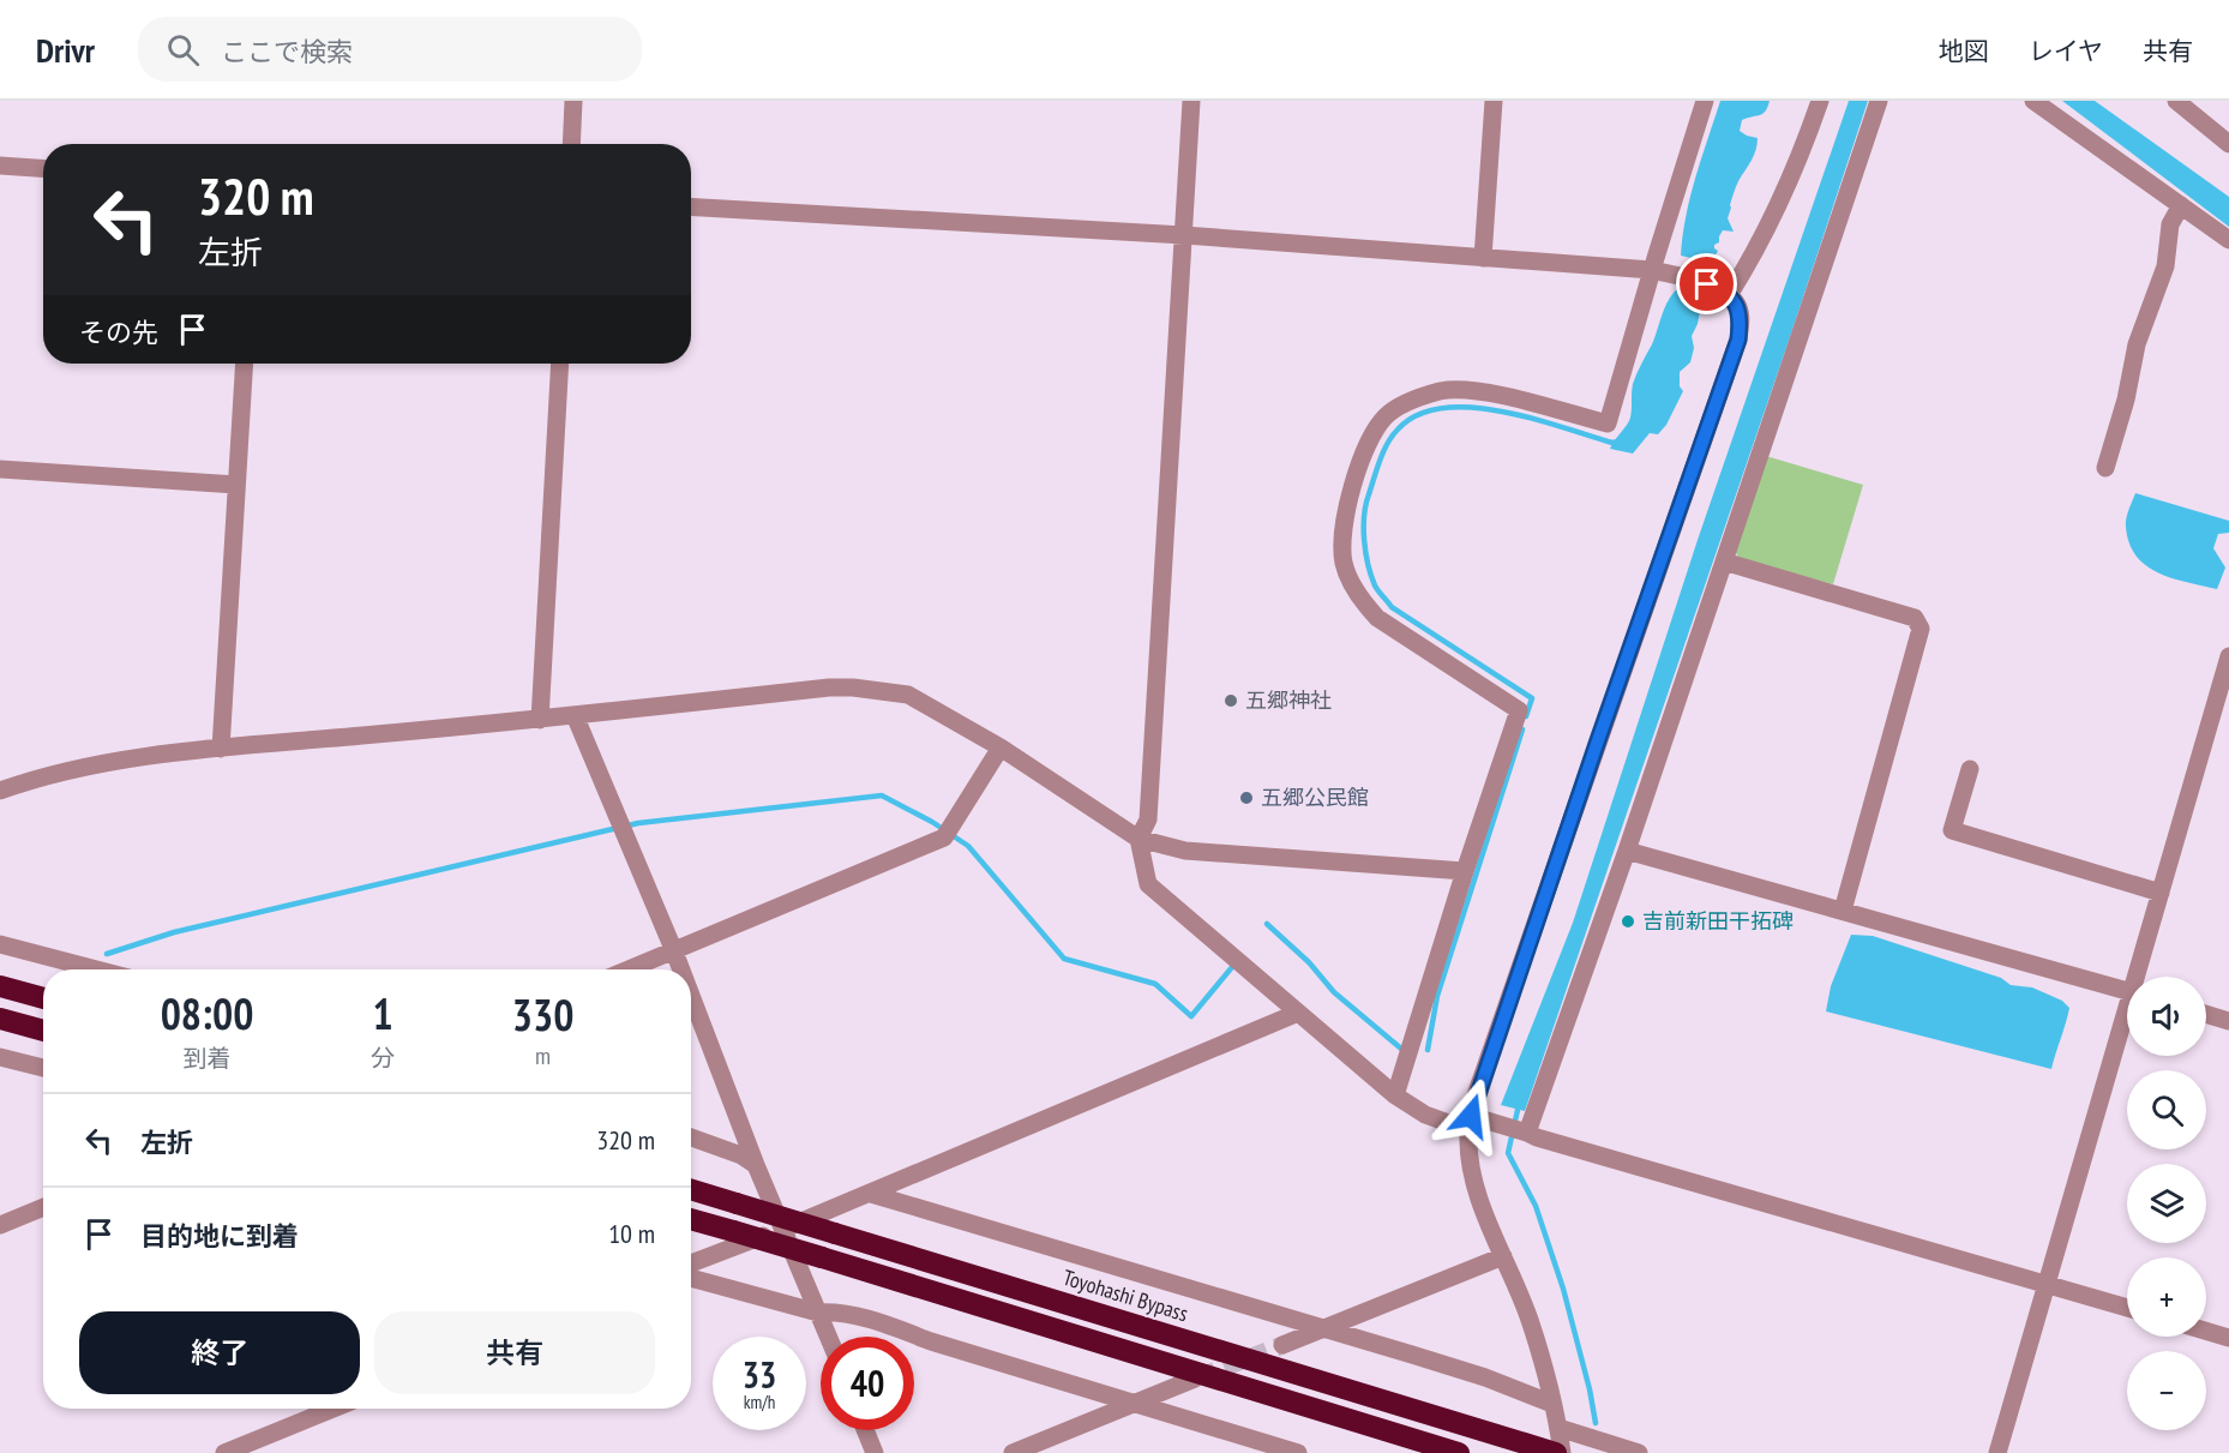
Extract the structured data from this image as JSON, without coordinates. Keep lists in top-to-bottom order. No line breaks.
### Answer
{"streets":{"highway":["Toyohashi Bypass"]},"places":["五郷神社","五郷公民館","吉前新田干拓碑"],"page":{"header":"Drivr","search":"ここで検索","nav":["地図","レイヤ","共有"],"turn":["320 m","左折"],"then":"その先","eta":["08:00","到着","1","分","330","m"],"map_buttons":["+","−"],"list":[{"name":"左折","value":"320 m"},{"name":"目的地に到着","value":"10 m"}],"buttons":["終了","共有"],"speed":"33 km/h","limit":"40"}}
